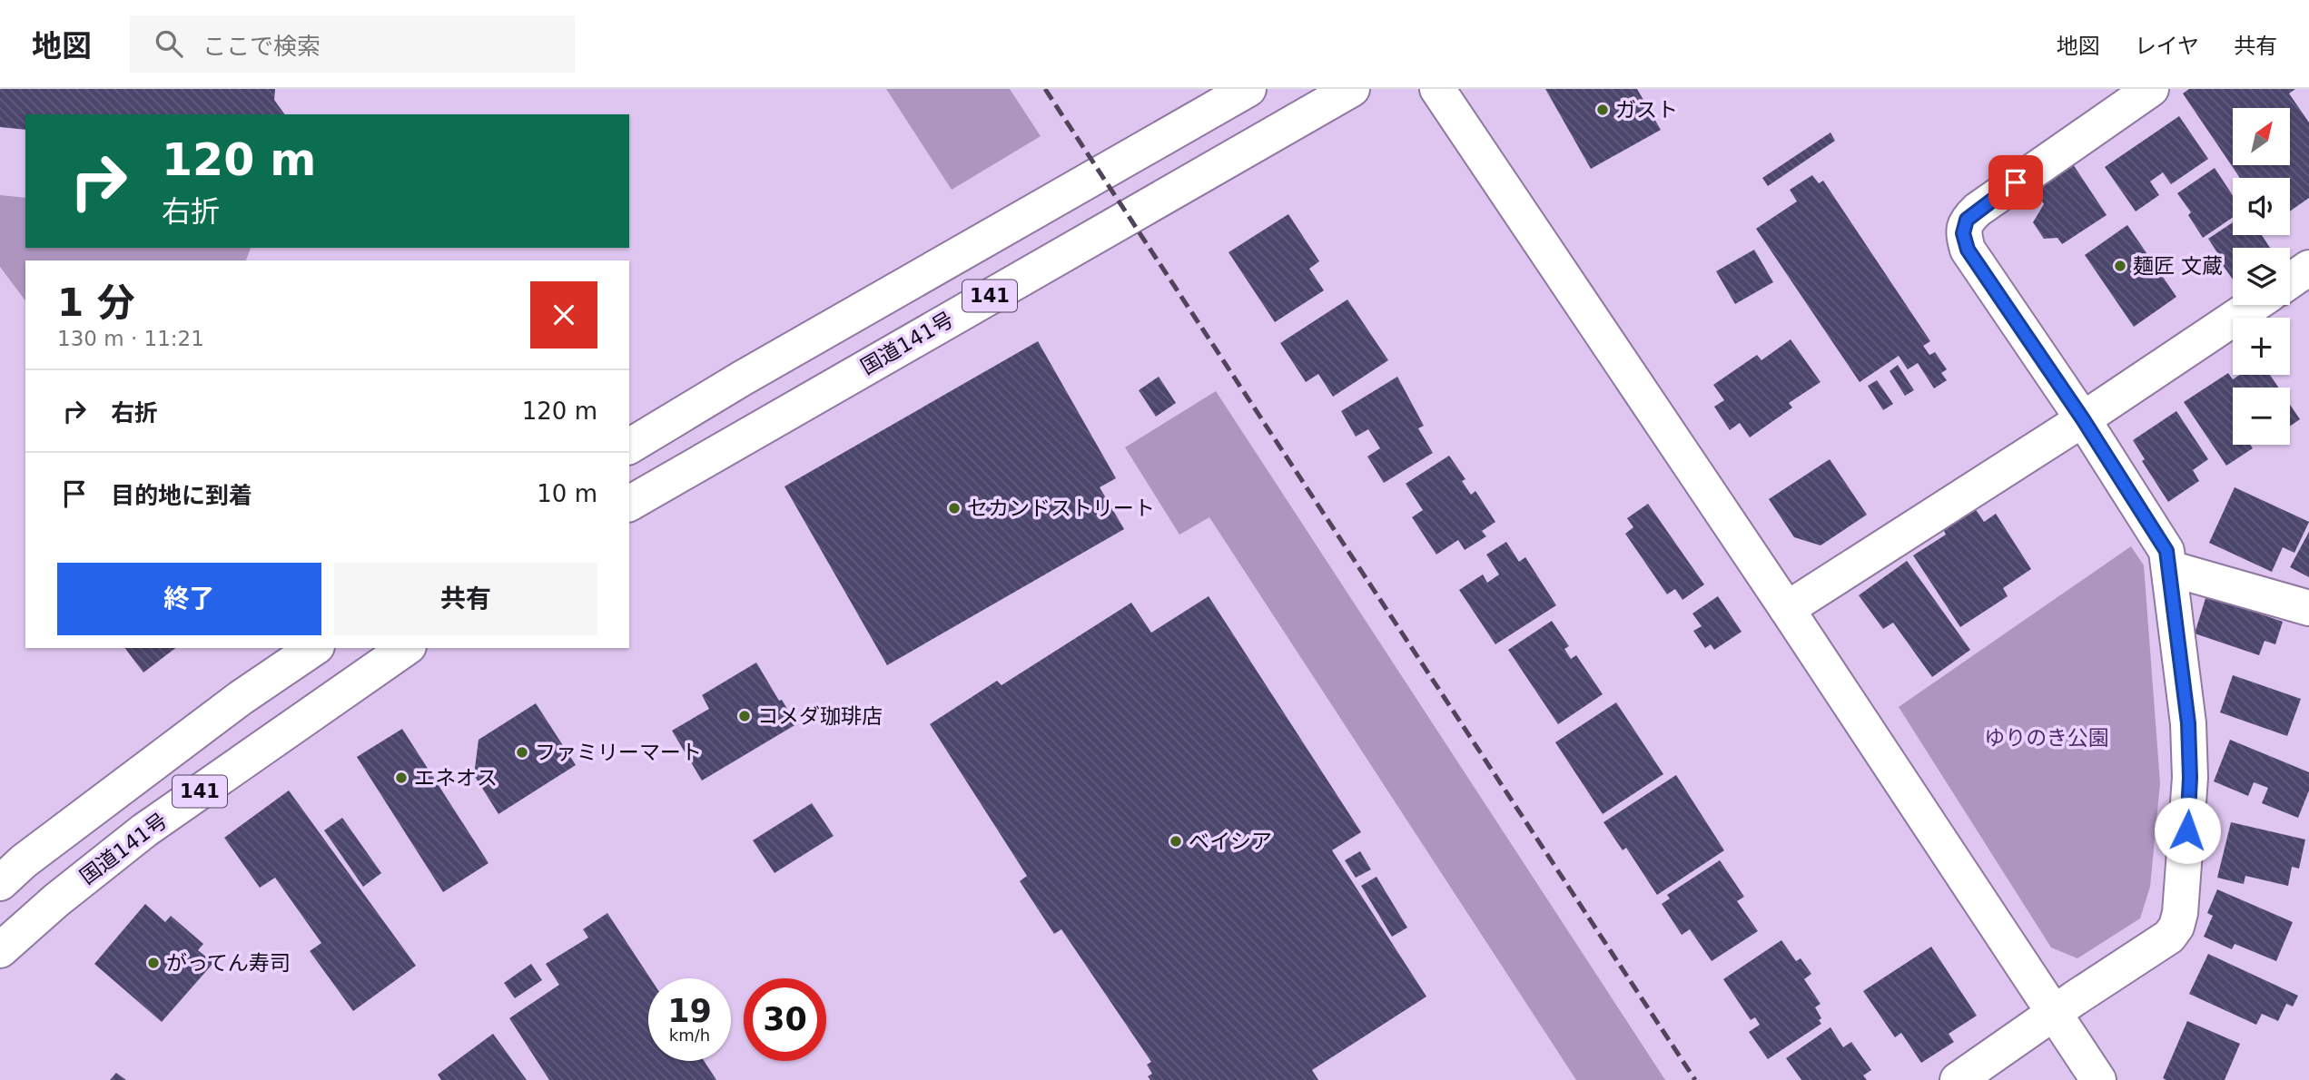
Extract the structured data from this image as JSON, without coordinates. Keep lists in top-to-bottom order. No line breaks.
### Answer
{"streets":{"main road":["141","国道141号"]},"parks":["ゆりのき公園"],"places":["ガスト","麺匠 文蔵","セカンドストリート","コメダ珈琲店","ファミリーマート","エネオス","ベイシア","がってん寿司"],"north":"top right","page":{"header":"地図","search":"ここで検索","nav":["地図","レイヤ","共有"],"map_buttons":["+","−"],"turn":["120 m","右折"],"heading":["1 分","130 m · 11:21"],"list":[{"name":"右折","value":"120 m"},{"name":"目的地に到着","value":"10 m"}],"buttons":["終了","共有"],"speed":"19 km/h","limit":"30"}}
